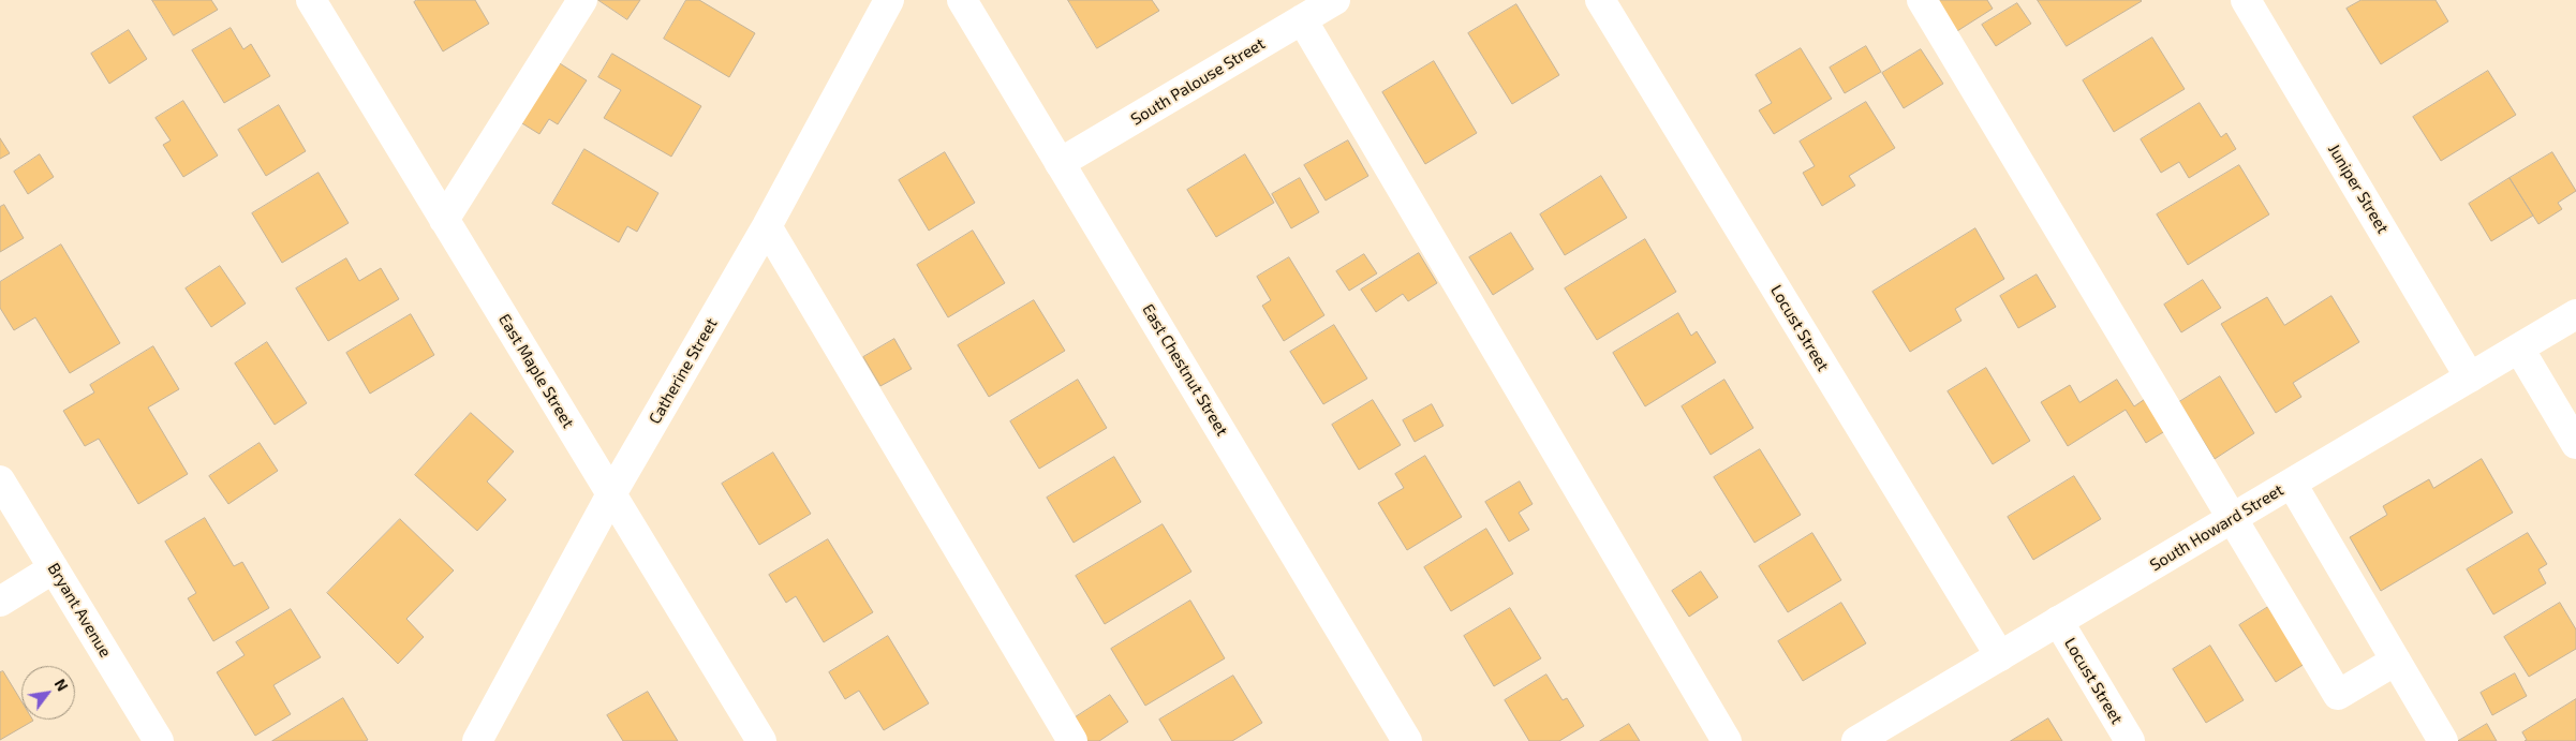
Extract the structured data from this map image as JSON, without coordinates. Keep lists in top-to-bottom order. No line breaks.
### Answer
{"streets":{"street":["South Palouse Street","Juniper Street","Locust Street","East Chestnut Street","East Maple Street","Catherine Street","South Howard Street","Bryant Avenue"]},"crossings":[["South Palouse Street","East Chestnut Street"],["Juniper Street","South Howard Street"],["Locust Street","South Howard Street"],["East Maple Street","Catherine Street"]],"north":"top right"}
